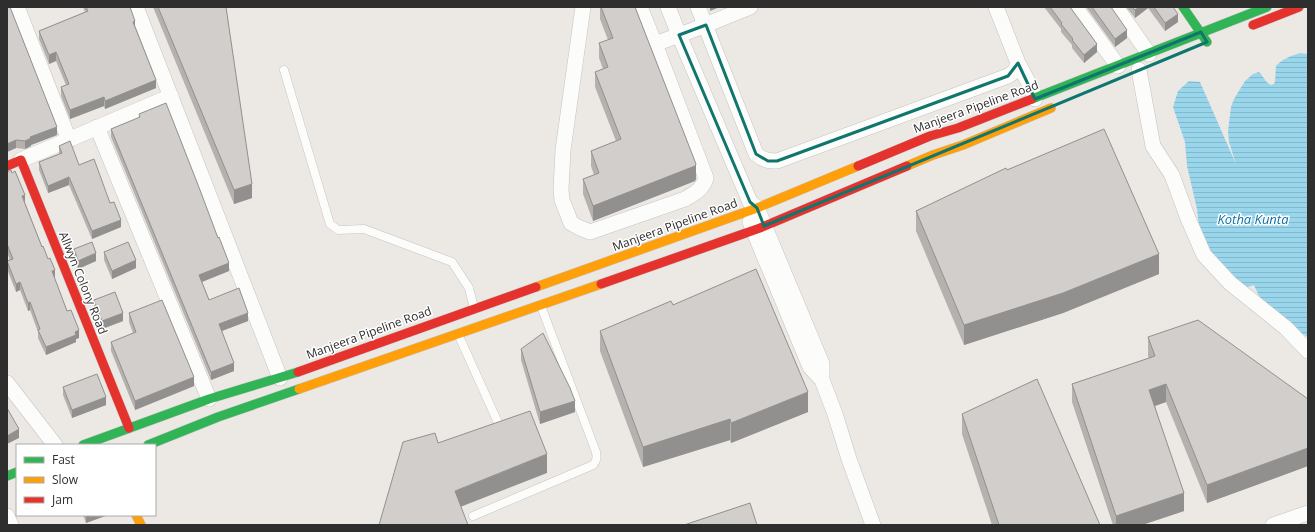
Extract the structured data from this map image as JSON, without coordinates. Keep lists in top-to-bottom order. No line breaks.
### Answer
{"streets":{"main road":["Manjeera Pipeline Road","Allwyn Colony Road"]},"crossings":[["Manjeera Pipeline Road","Allwyn Colony Road"]],"water":["Kotha Kunta"],"legend":["Fast","Slow","Jam"]}
